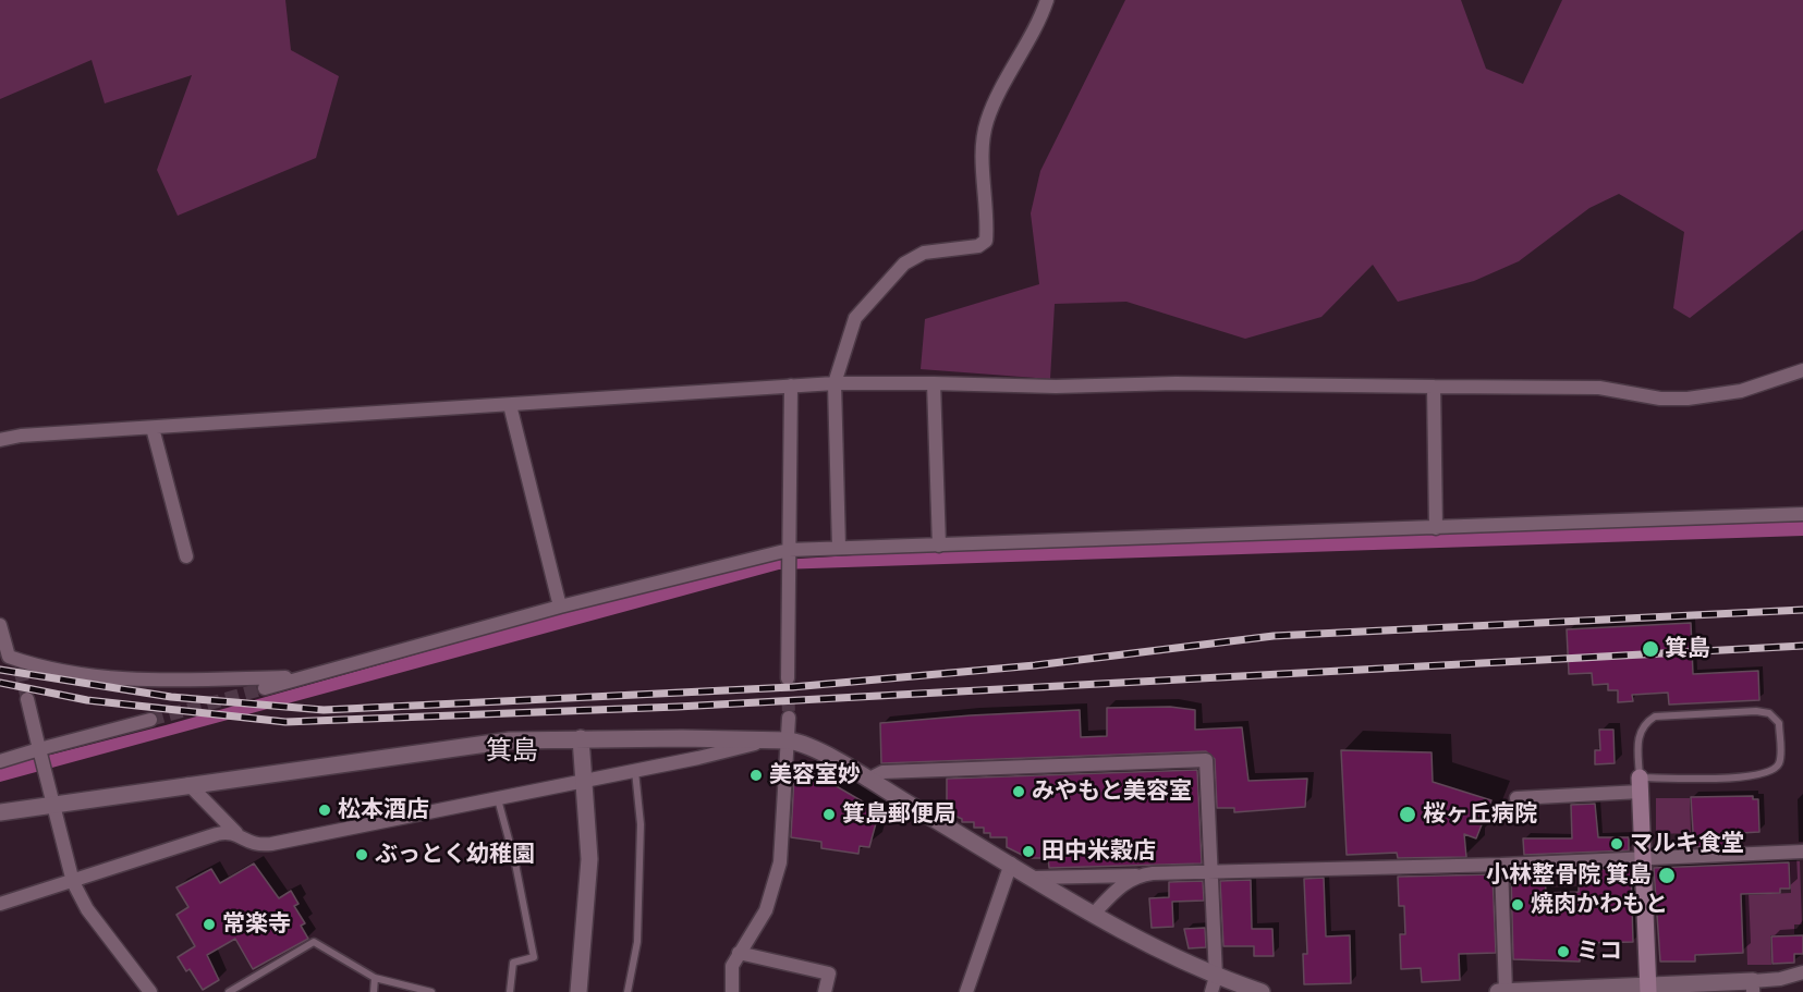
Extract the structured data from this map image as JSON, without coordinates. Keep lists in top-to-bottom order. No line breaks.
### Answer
{"districts":["箕島"],"places":["箕島","美容室妙","みやもと美容室","松本酒店","箕島郵便局","桜ヶ丘病院","マルキ食堂","田中米穀店","ぶっとく幼稚園","小林整骨院 箕島","焼肉かわもと","常楽寺","ミコ"]}
